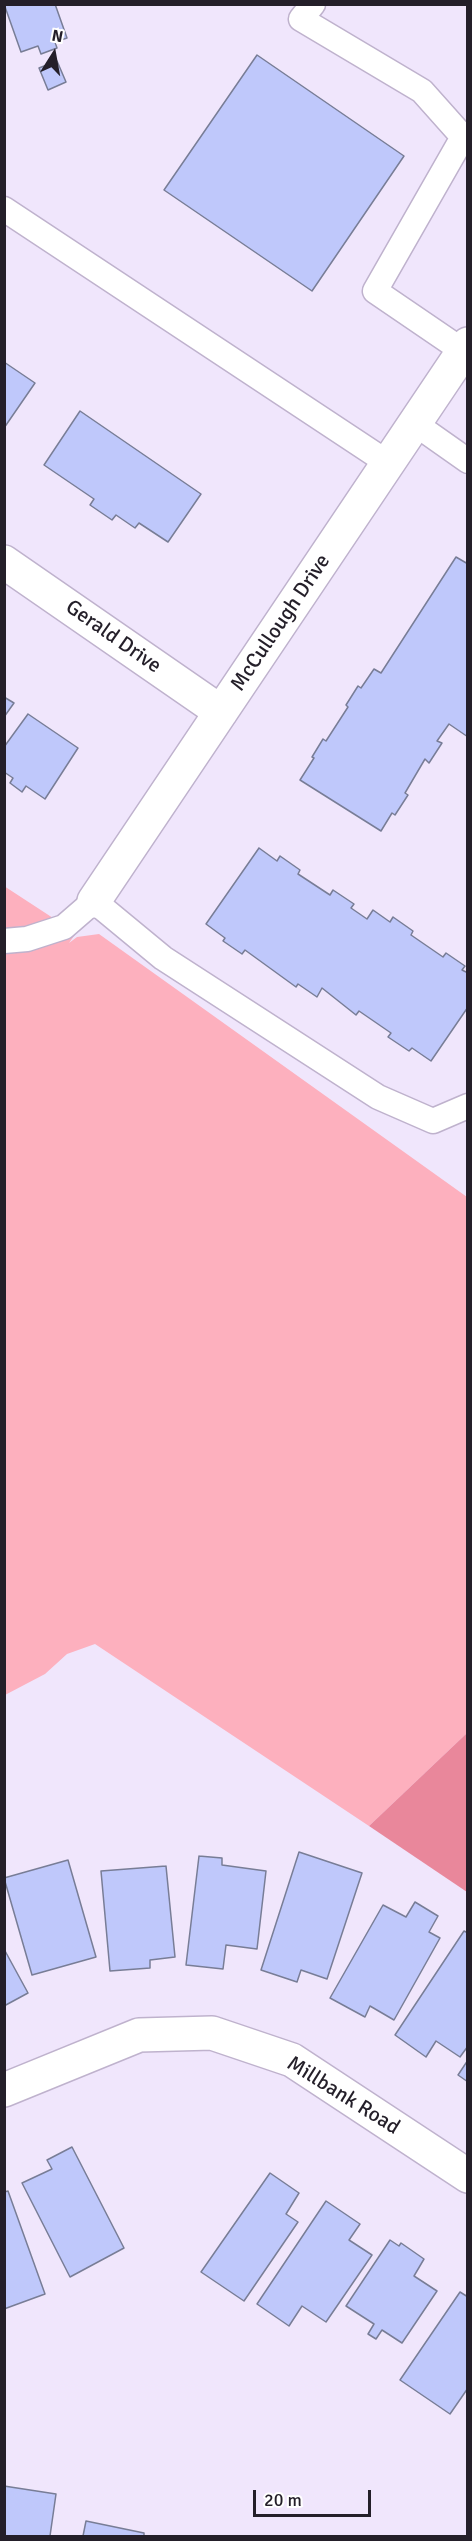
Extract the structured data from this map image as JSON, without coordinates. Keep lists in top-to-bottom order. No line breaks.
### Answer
{"streets":{"street":["McCullough Drive","Gerald Drive","Millbank Road"]},"crossings":[["McCullough Drive","Gerald Drive"]],"scale_bar":"20 m","north":"top"}
